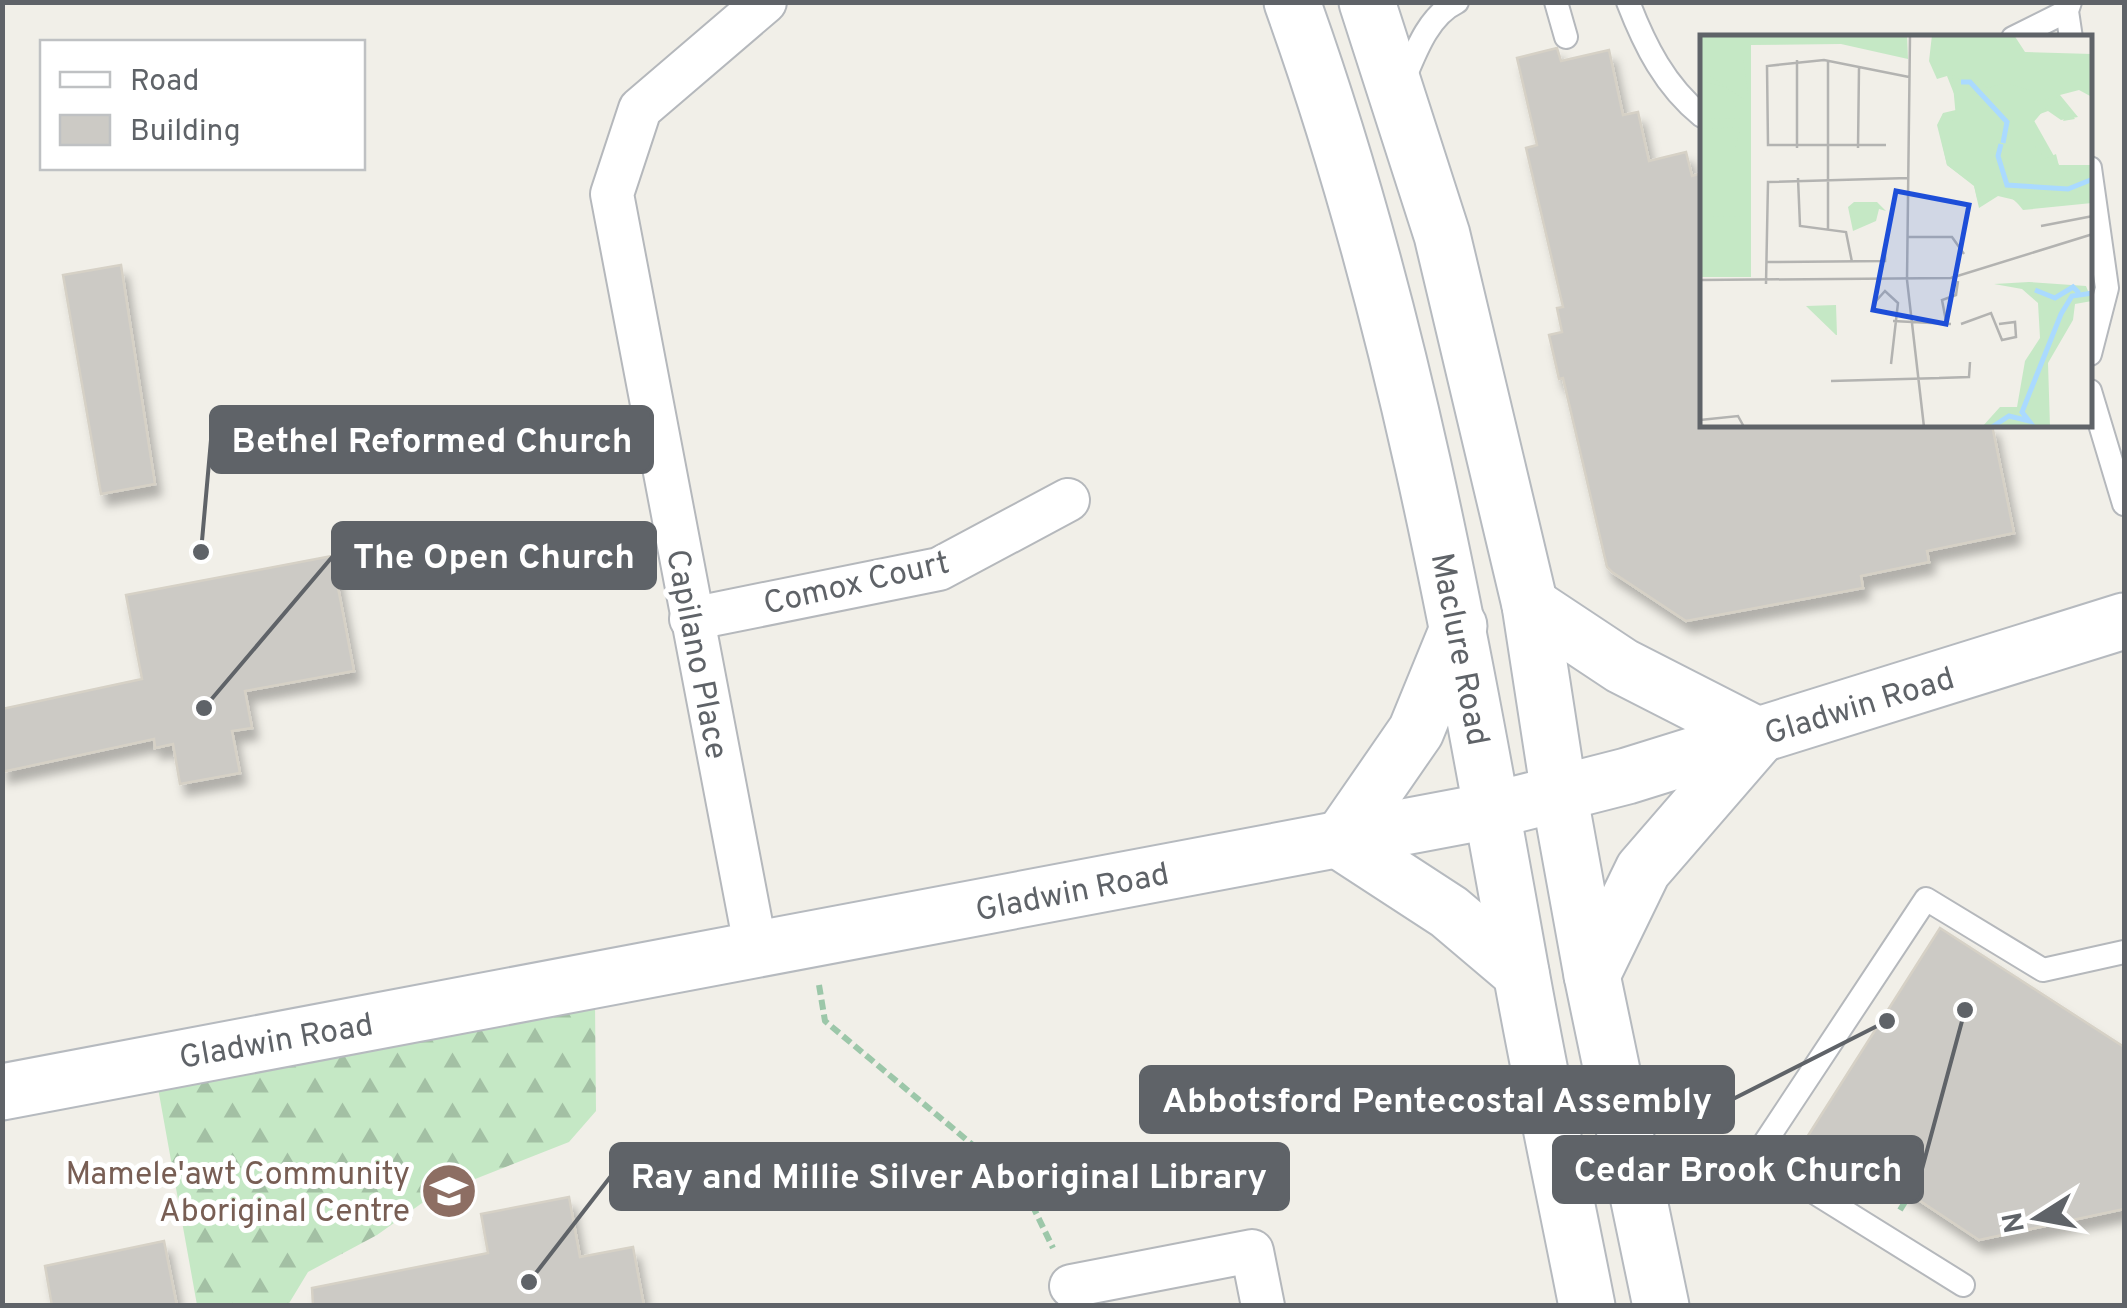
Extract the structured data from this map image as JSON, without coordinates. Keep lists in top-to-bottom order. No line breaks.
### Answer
{"streets":{"main road":["Maclure Road","Gladwin Road"],"street":["Comox Court","Capilano Place"]},"crossings":[["Comox Court","Capilano Place"],["Maclure Road","Gladwin Road"],["Capilano Place","Gladwin Road"]],"places":{"other":["Bethel Reformed Church","The Open Church","Cedar Brook Church","Abbotsford Pentecostal Assembly","Ray and Millie Silver Aboriginal Library"],"school or university":["Mamele'awt Community Aboriginal Centre"]},"legend":["Road","Building"],"north":"left"}
